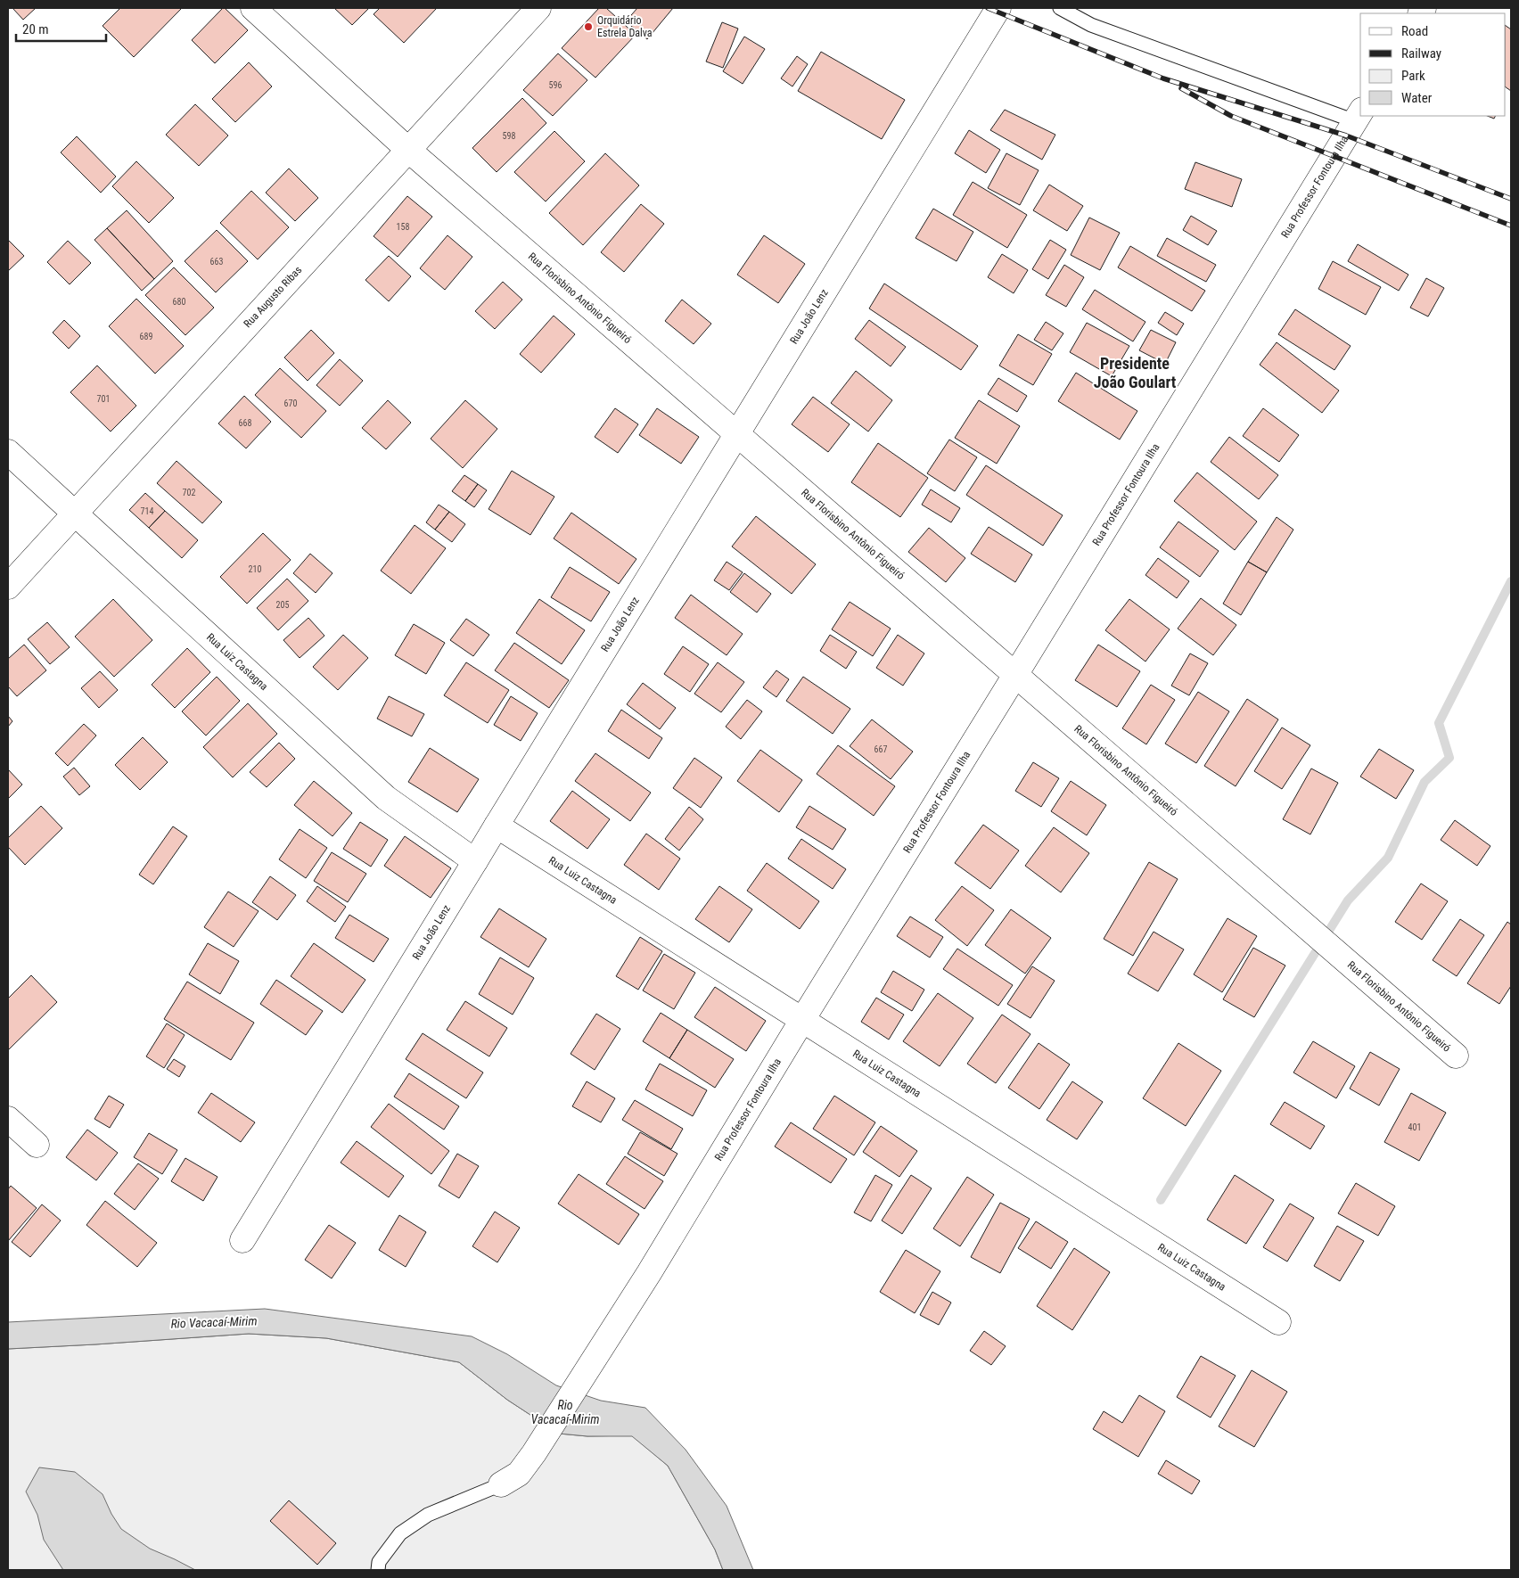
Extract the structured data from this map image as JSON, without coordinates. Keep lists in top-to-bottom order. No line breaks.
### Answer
{"streets":{"street":["Rua Professor Fontoura Ilha","Rua Augusto Ribas","Rua Florisbino Antônio Figueiró","Rua João Lenz","Rua Luiz Castagna"]},"crossings":[["Rua Professor Fontoura Ilha","Rua Florisbino Antônio Figueiró"],["Rua Professor Fontoura Ilha","Rua Luiz Castagna"],["Rua Augusto Ribas","Rua Florisbino Antônio Figueiró"],["Rua Augusto Ribas","Rua Luiz Castagna"],["Rua Florisbino Antônio Figueiró","Rua João Lenz"],["Rua João Lenz","Rua Luiz Castagna"]],"districts":["Presidente João Goulart"],"water":["Rio Vacacaí-Mirim"],"places":["Orquidário Estrela Dalva"],"house_numbers":["596","598","158","663","680","689","701","670","668","702","714","210","205","667","401"],"legend":["Road","Railway","Park","Water"],"scale_bar":"20 m"}
